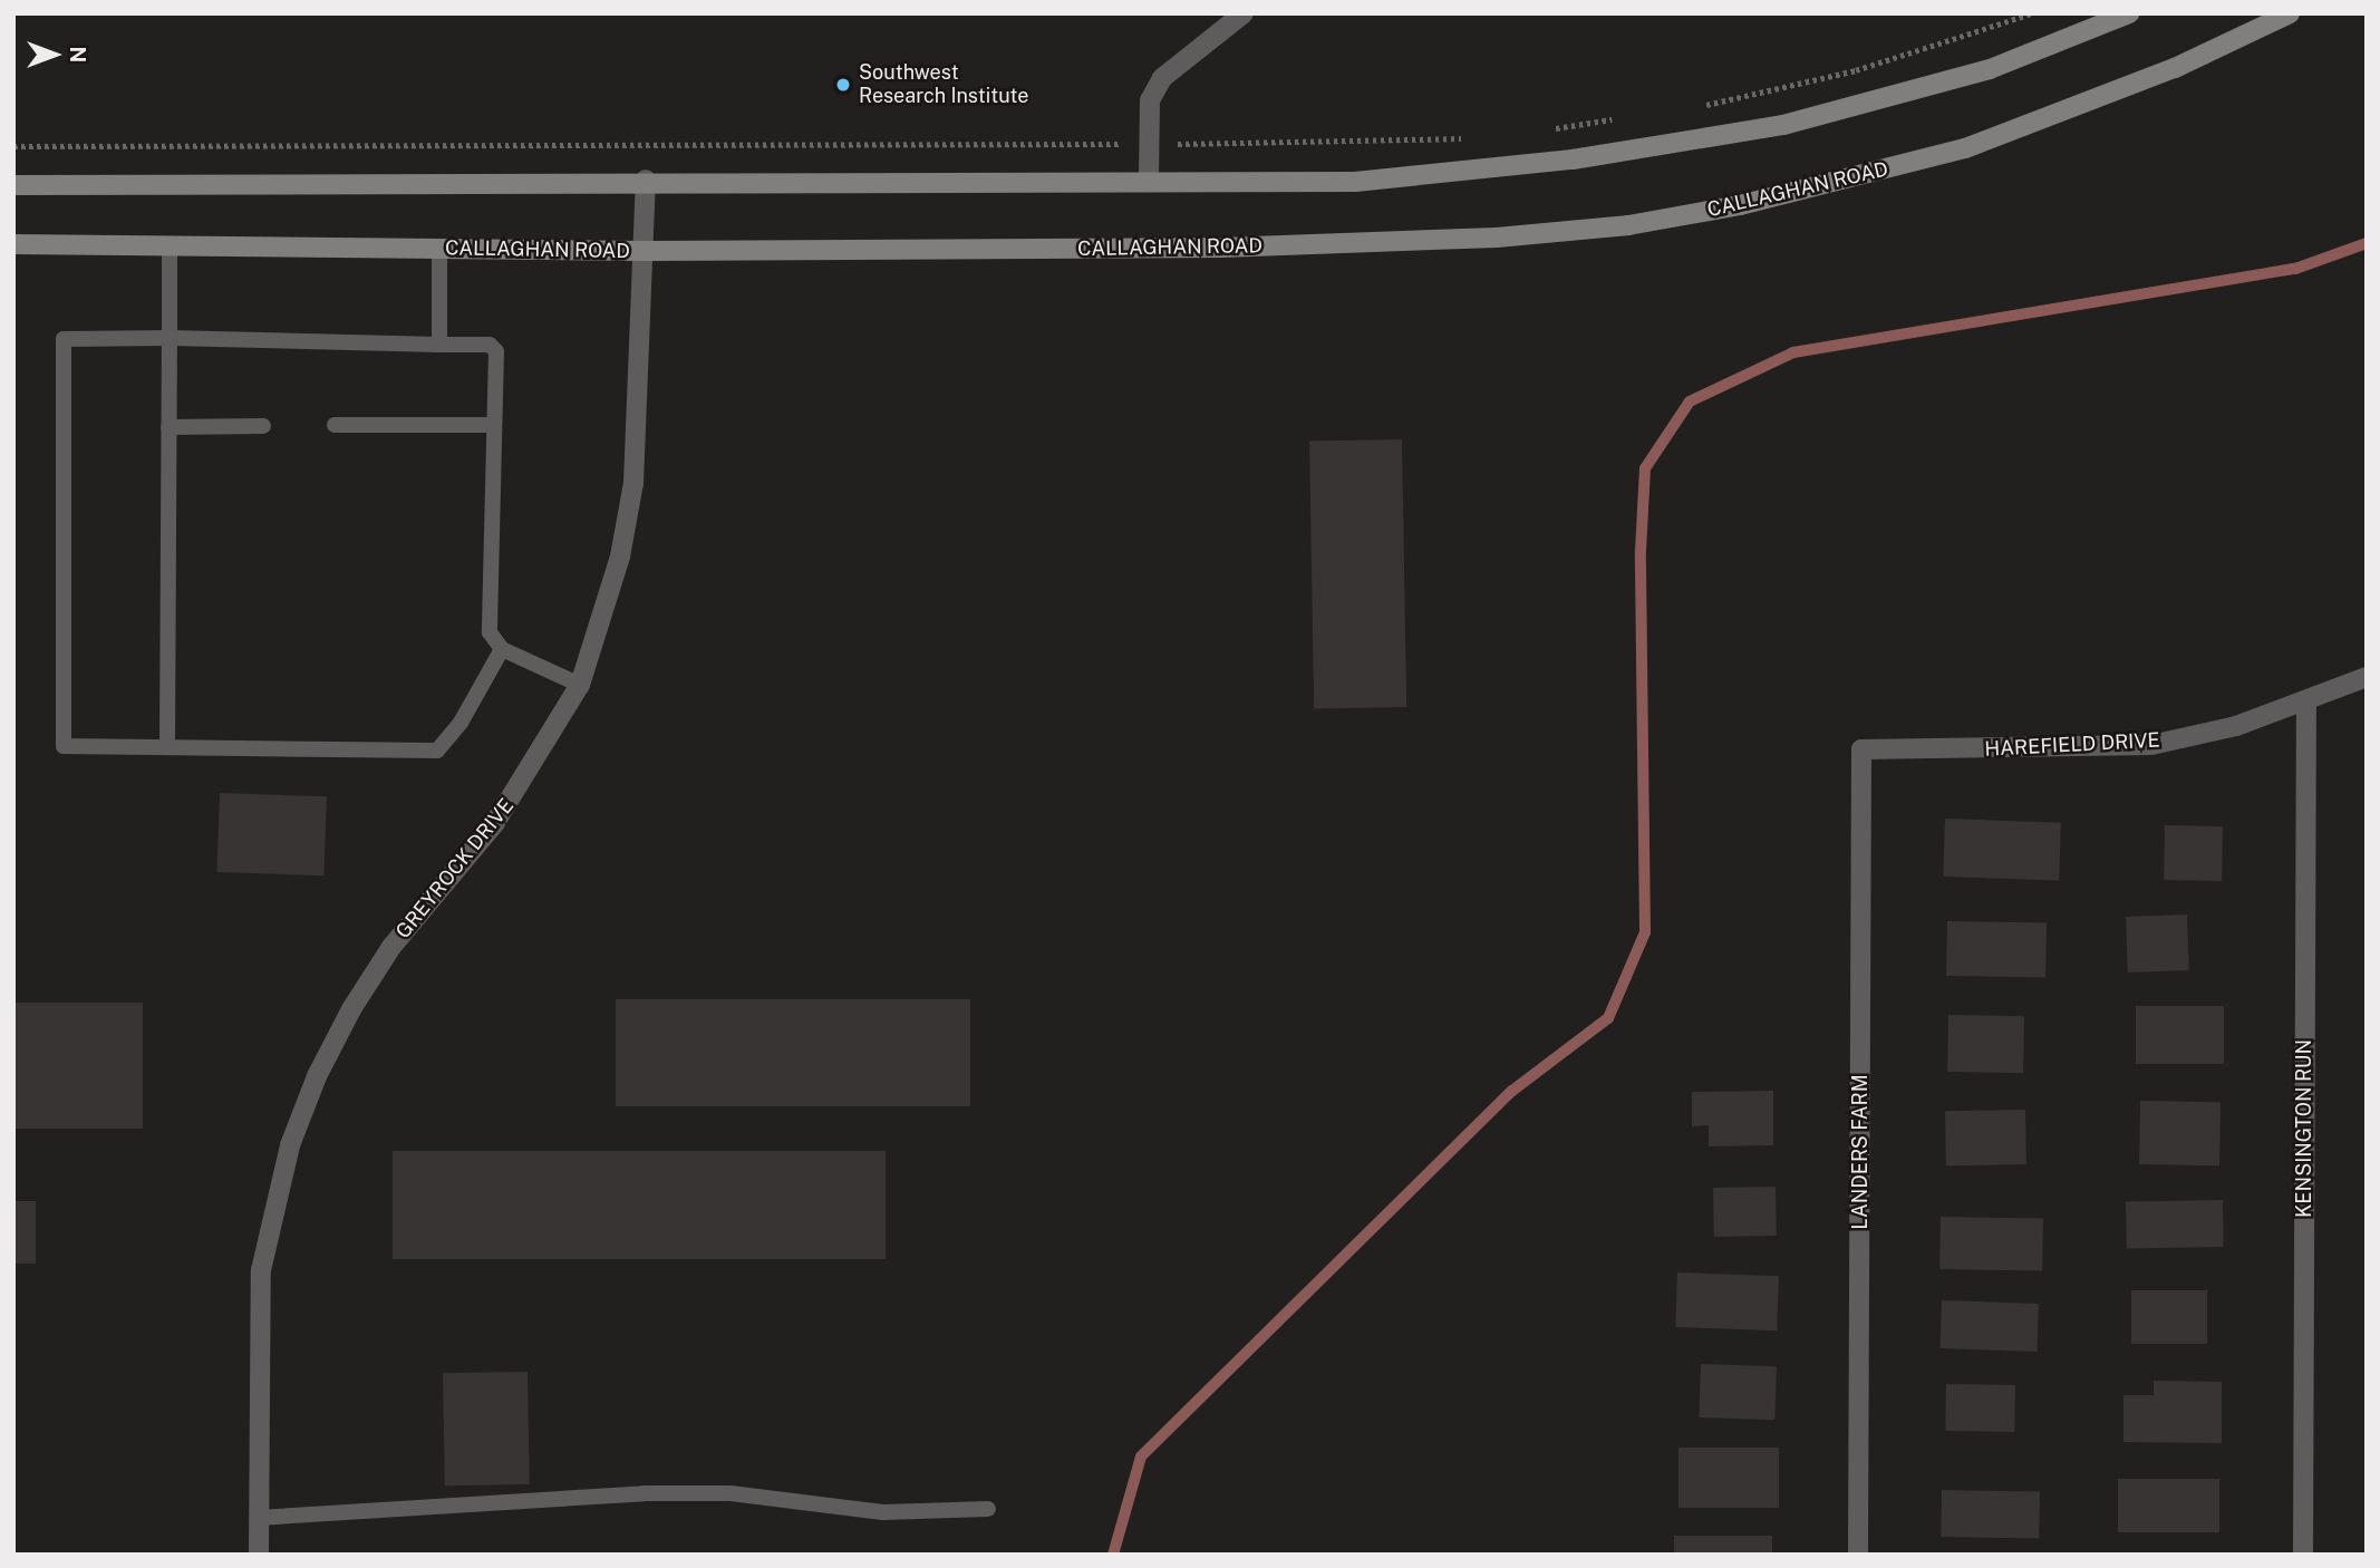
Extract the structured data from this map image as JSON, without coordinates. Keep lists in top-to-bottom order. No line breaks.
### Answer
{"streets":{"main road":["CALLAGHAN ROAD"],"street":["HAREFIELD DRIVE","GREYROCK DRIVE","KENSINGTON RUN","LANDERS FARM"]},"crossings":[["CALLAGHAN ROAD","GREYROCK DRIVE"],["HAREFIELD DRIVE","KENSINGTON RUN"],["HAREFIELD DRIVE","LANDERS FARM"]],"places":["Southwest Research Institute"],"north":"right"}
